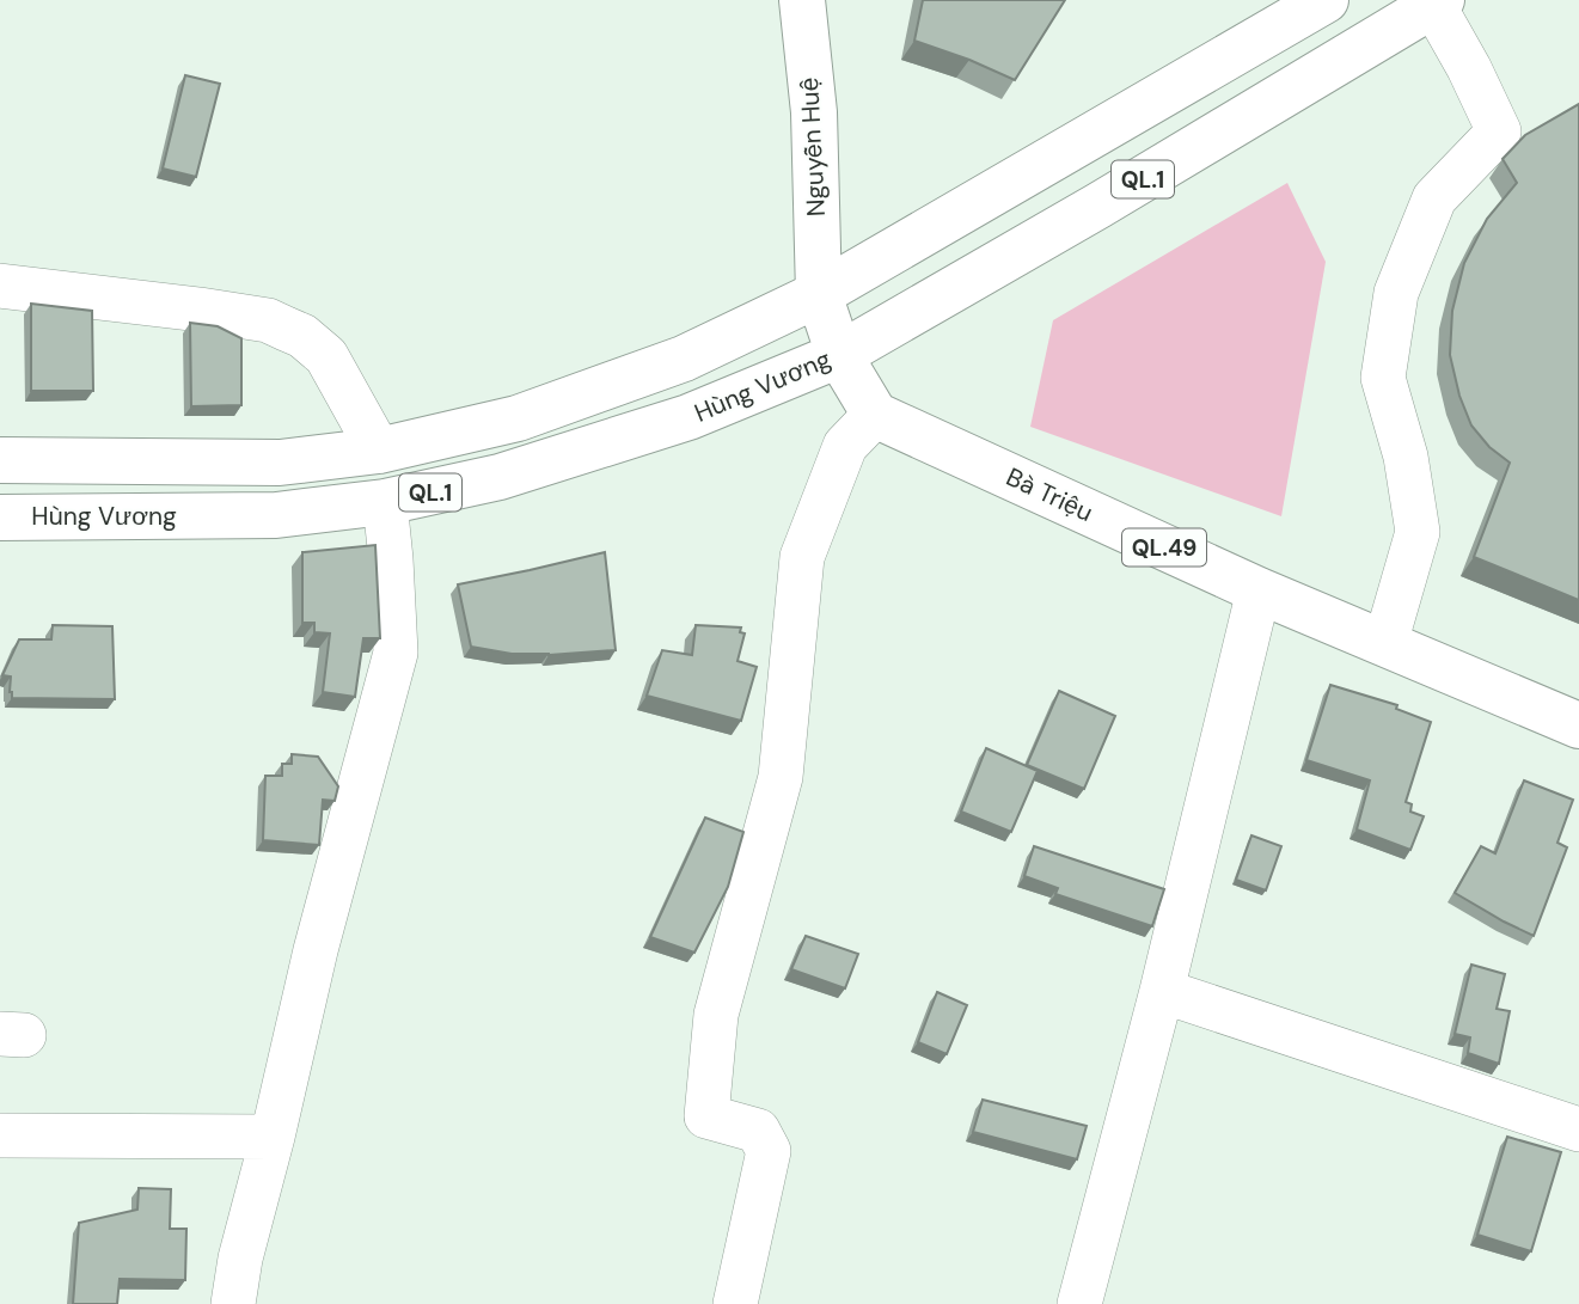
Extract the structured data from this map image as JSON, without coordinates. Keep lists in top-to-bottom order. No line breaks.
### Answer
{"streets":{"main road":["Nguyễn Huệ","QL.1","Hùng Vương","Bà Triệu","QL.49"]},"crossings":[["Nguyễn Huệ","QL.1"]]}
